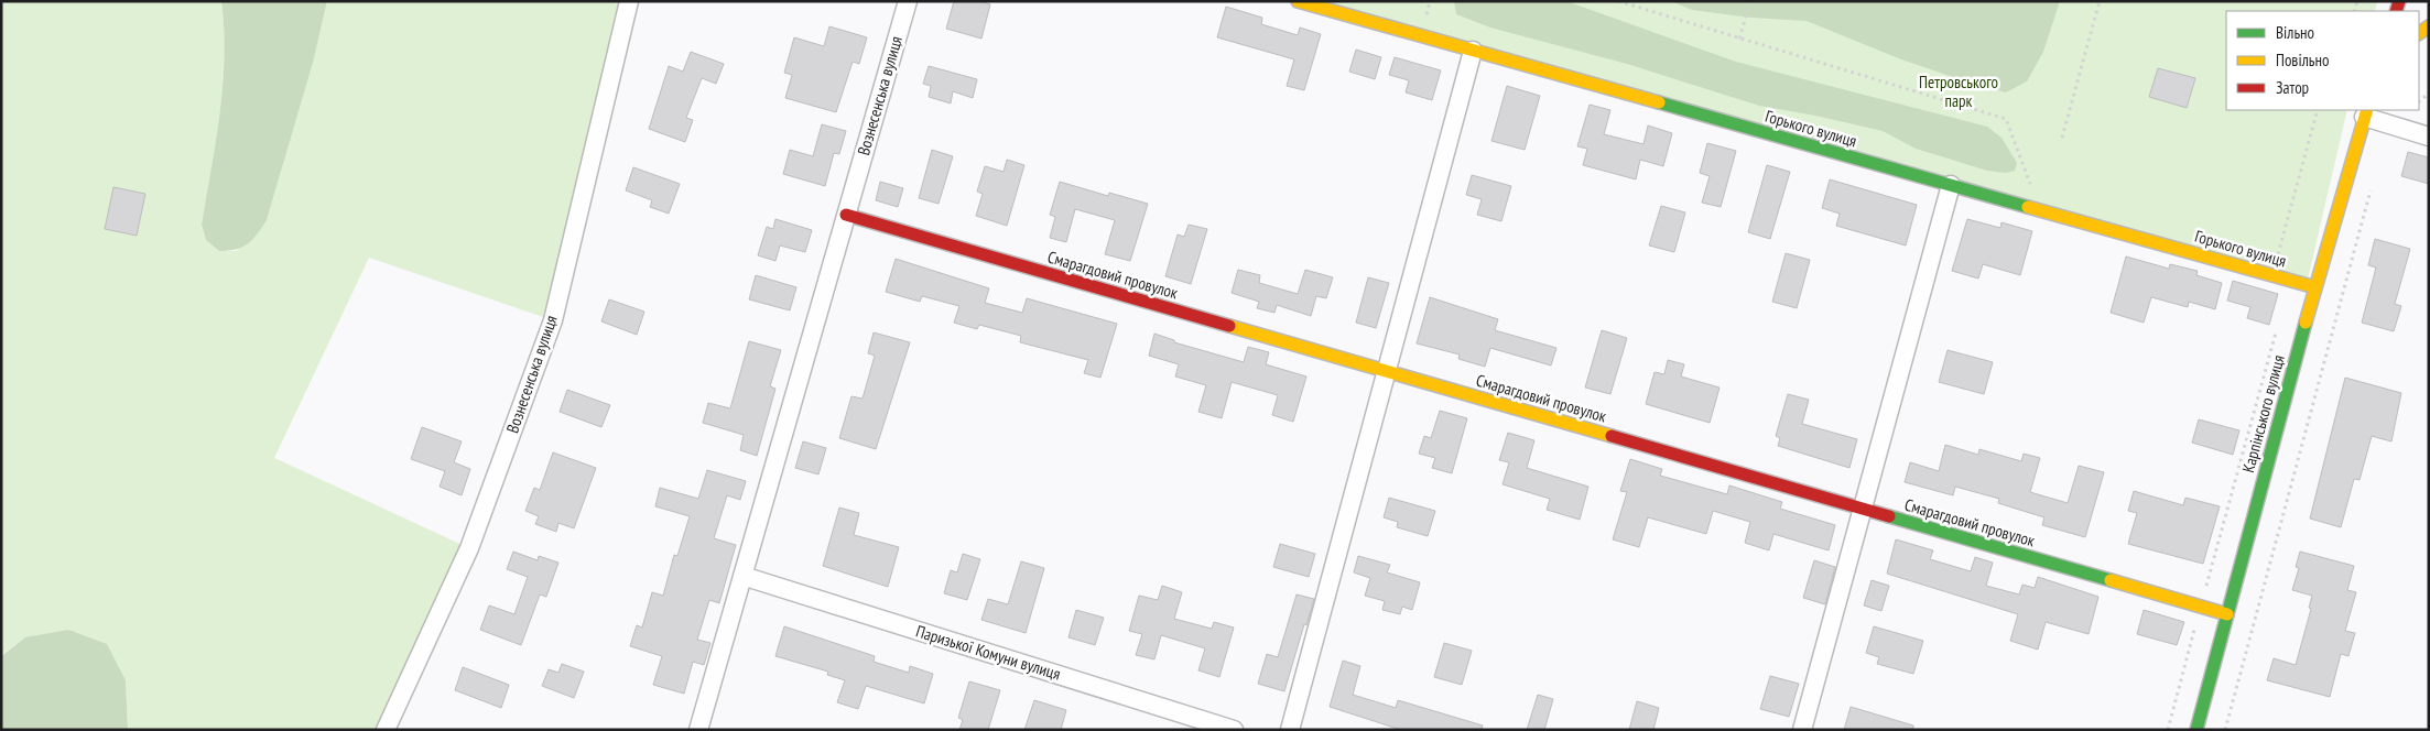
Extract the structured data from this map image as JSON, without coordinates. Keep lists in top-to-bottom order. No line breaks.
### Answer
{"streets":{"street":["Вознесенська вулиця","Горького вулиця","Смарагдовий провулок","Карпінського вулиця","Паризької Комуни вулиця"]},"crossings":[["Вознесенська вулиця","Смарагдовий провулок"],["Вознесенська вулиця","Паризької Комуни вулиця"],["Горького вулиця","Карпінського вулиця"],["Смарагдовий провулок","Карпінського вулиця"]],"parks":["Петровського парк"],"legend":["Вільно","Повільно","Затор"]}
